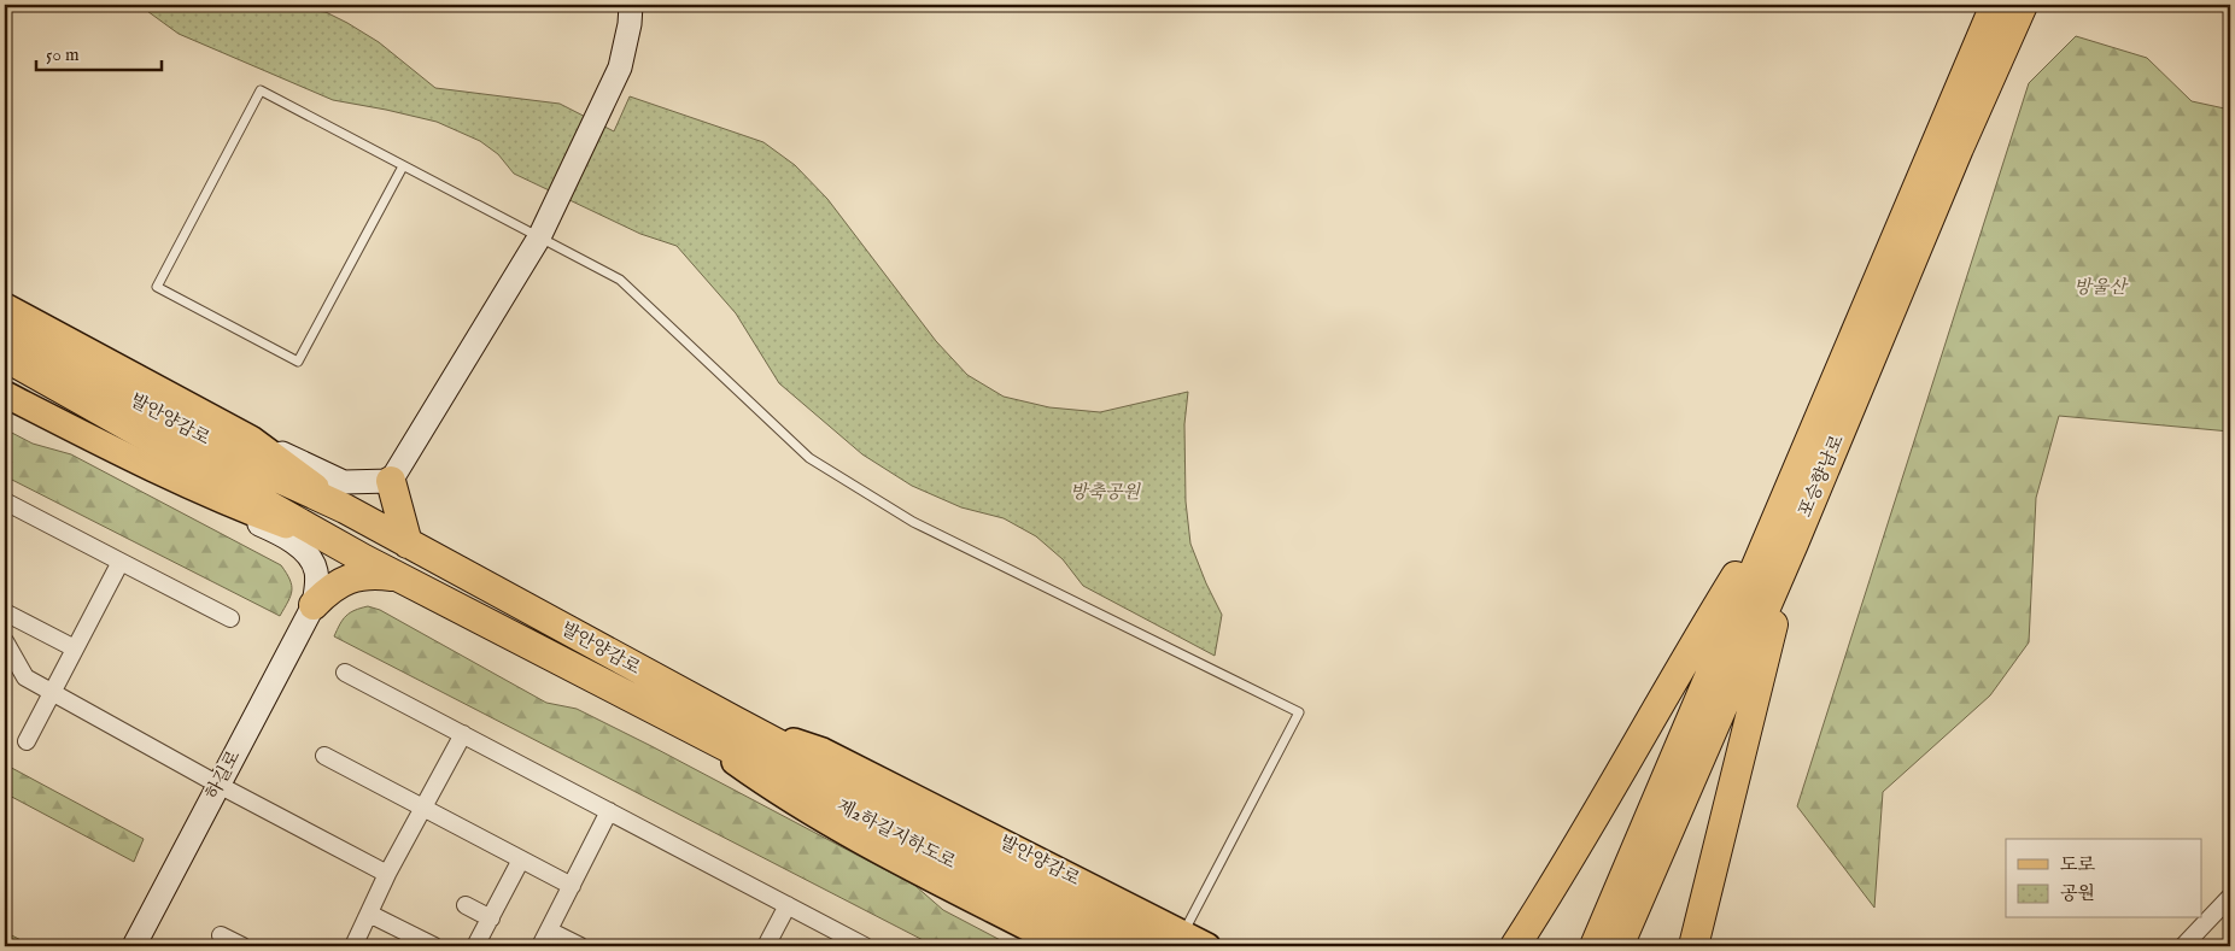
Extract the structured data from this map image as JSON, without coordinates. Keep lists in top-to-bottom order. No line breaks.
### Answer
{"streets":{"highway":["발안양감로","포승향남로","제2하길지하도로"],"street":["하길로"]},"crossings":[["발안양감로","제2하길지하도로"]],"parks":["방울산","방축공원"],"legend":["도로","공원"],"scale_bar":"50 m"}
